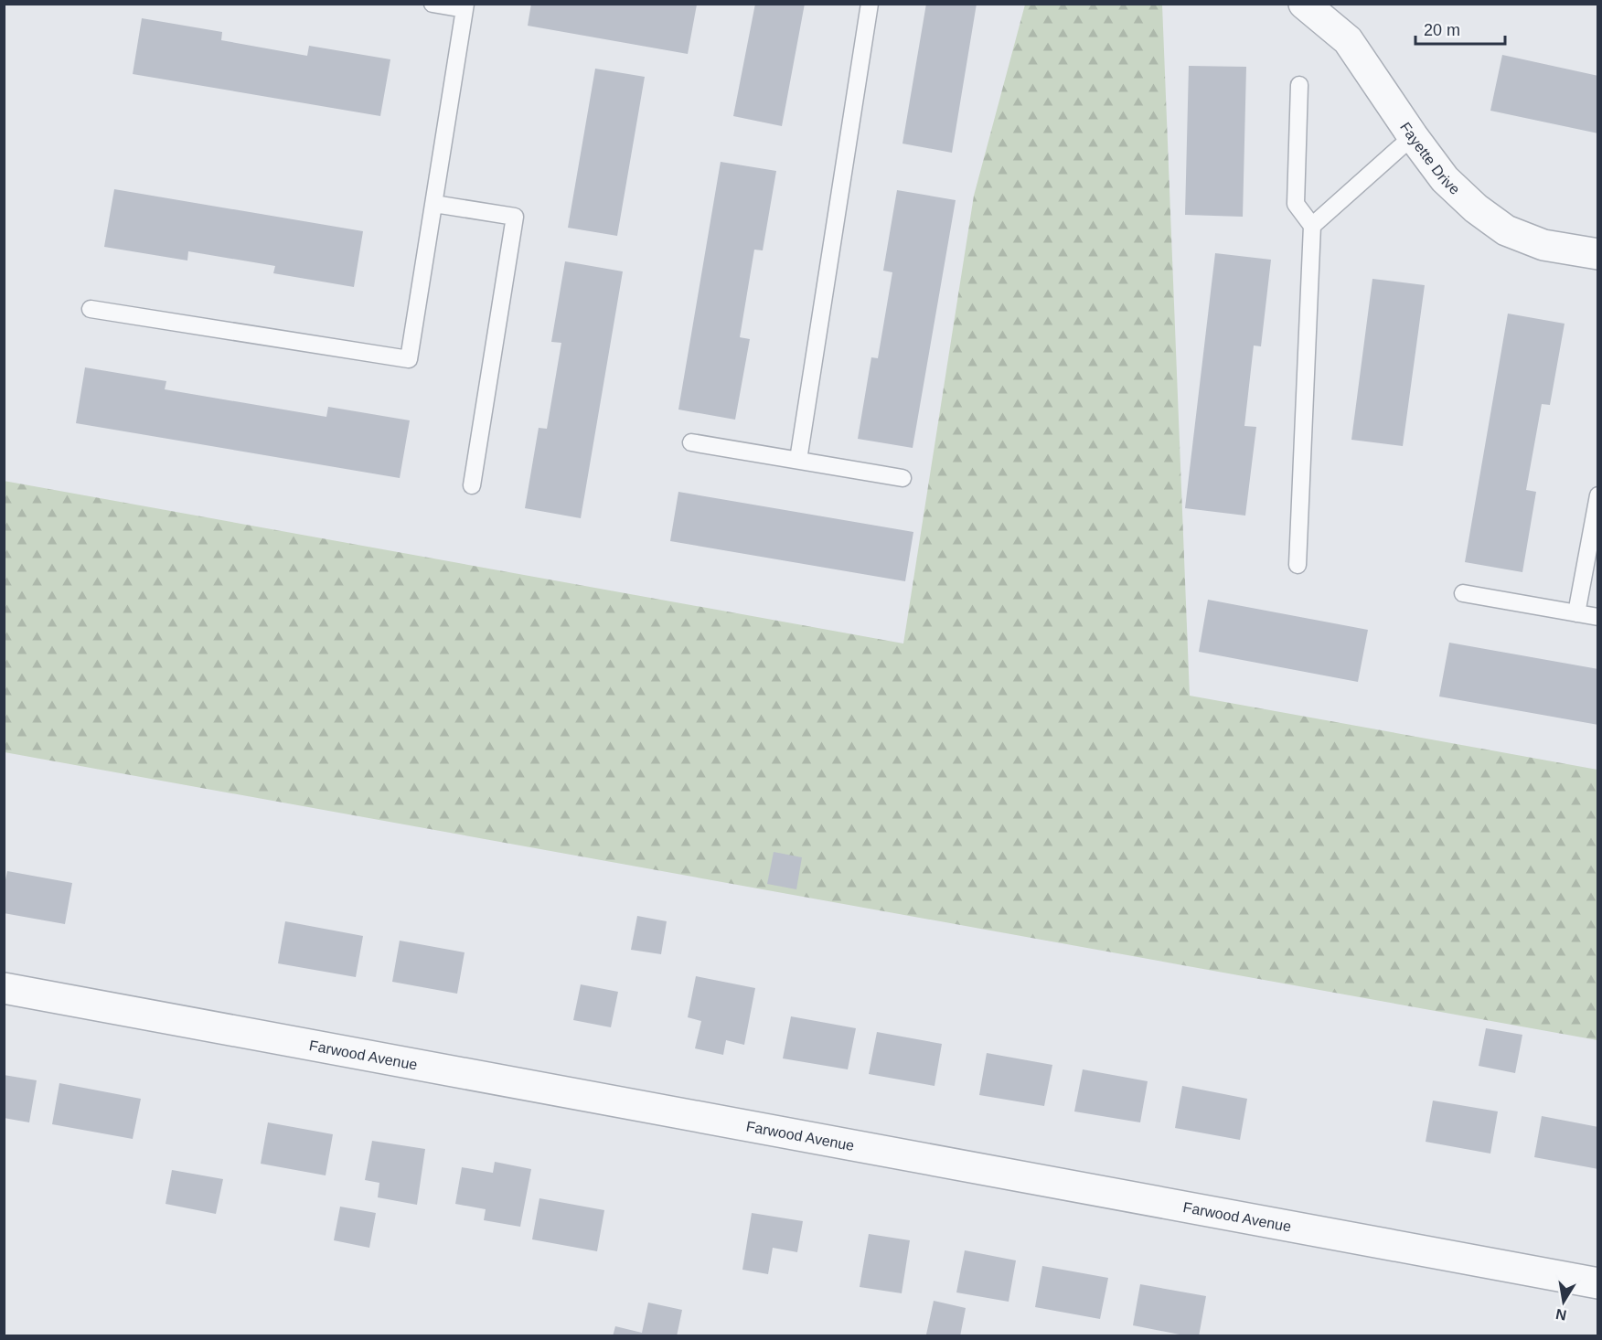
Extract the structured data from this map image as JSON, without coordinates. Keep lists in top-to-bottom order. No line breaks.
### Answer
{"streets":{"street":["Fayette Drive","Farwood Avenue"]},"scale_bar":"20 m","north":"bottom"}
